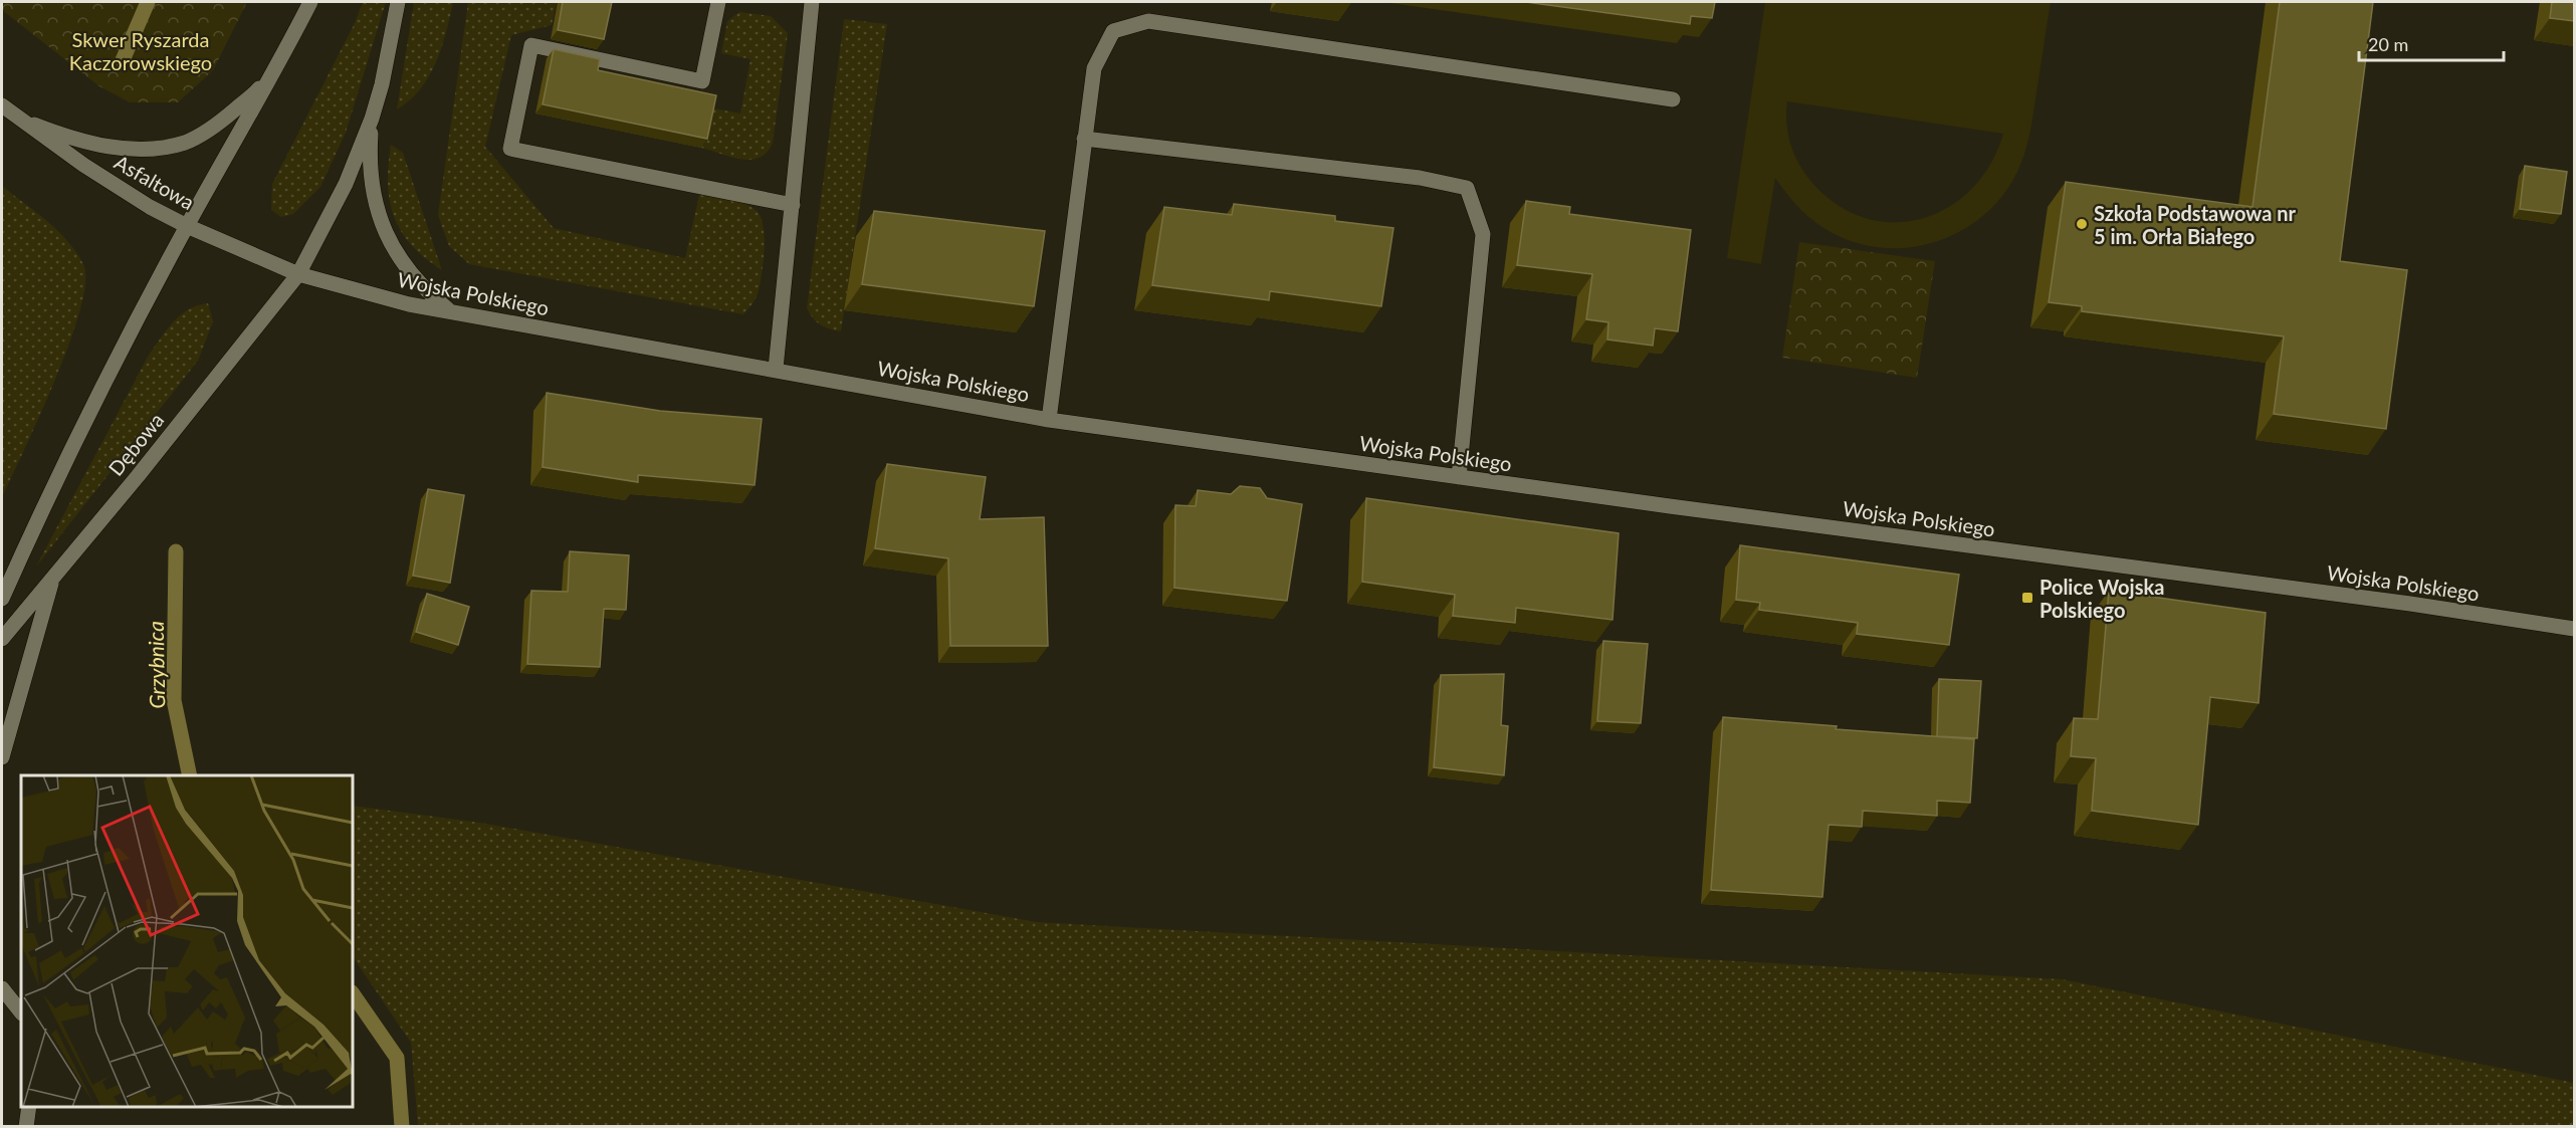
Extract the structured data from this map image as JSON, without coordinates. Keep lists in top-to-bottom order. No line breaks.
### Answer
{"streets":{"street":["Asfaltowa","Wojska Polskiego","Dębowa"]},"crossings":[["Asfaltowa","Wojska Polskiego"],["Asfaltowa","Dębowa"],["Wojska Polskiego","Dębowa"]],"water":["Grzybnica"],"parks":["Skwer Ryszarda Kaczorowskiego"],"places":{"other":["Szkoła Podstawowa nr 5 im. Orła Białego"],"transit":["Police Wojska Polskiego"]},"scale_bar":"20 m"}
